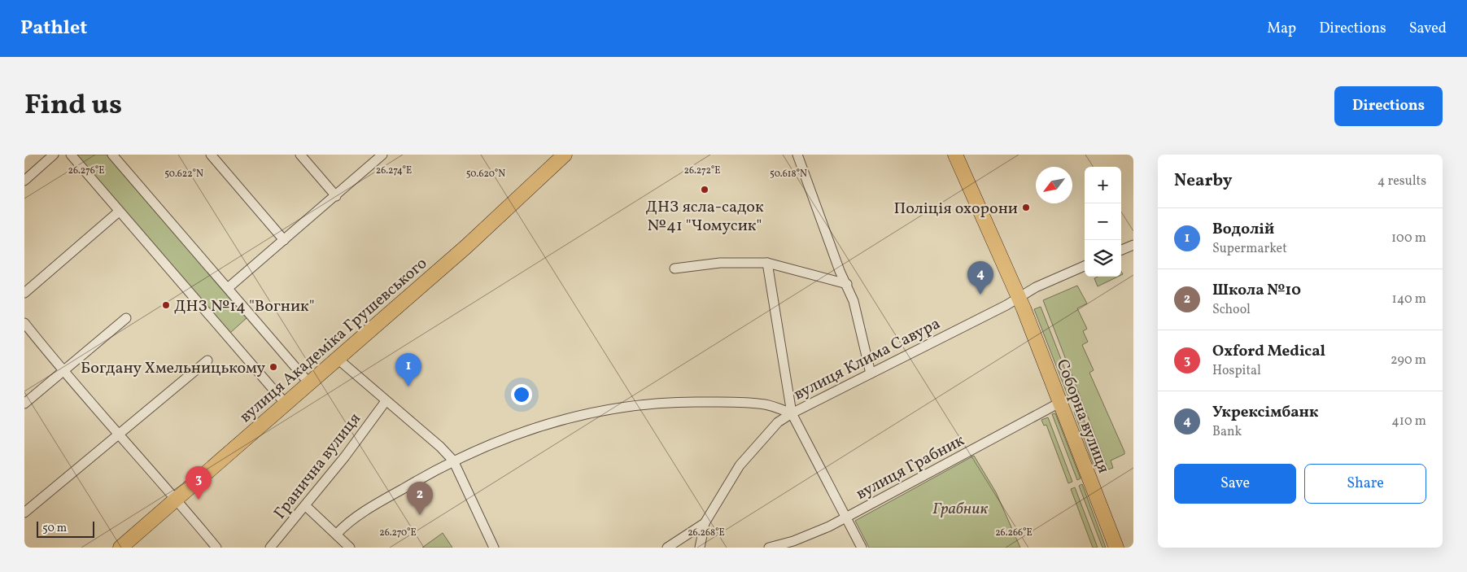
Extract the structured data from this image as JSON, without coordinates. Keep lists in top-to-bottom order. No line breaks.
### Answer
{"streets":{"main road":["вулиця Академіка Грушевського","Соборна вулиця"],"street":["вулиця Клима Савура","Гранична вулиця","вулиця Грабник"]},"crossings":[["вулиця Клима Савура","Соборна вулиця"],["Соборна вулиця","вулиця Грабник"]],"parks":["Грабник"],"places":["ДНЗ ясла-садок №41 \"Чомусик\"","Поліцiя охорони","ДНЗ №14 \"Вогник\"","Богдану Хмельницькому"],"scale_bar":"50 m","north":"bottom left","page":{"header":"Pathlet","nav":["Map","Directions","Saved"],"title":"Find us","buttons":["Directions",["Save","Share"]],"heading":["Nearby","4 results"],"map_buttons":["+","−"],"list":[{"mark":"1","name":"Водолій","note":"Supermarket","value":"100 m"},{"mark":"2","name":"Школа №10","note":"School","value":"140 m"},{"mark":"3","name":"Oxford Medical","note":"Hospital","value":"290 m"},{"mark":"4","name":"Укрексімбанк","note":"Bank","value":"410 m"}],"pins":["4","1","3","2"],"scale":"50 m"},"coordinates":["26.274°E","26.272°E","26.276°E","50.620°N","50.622°N","50.618°N","26.270°E","26.268°E","26.266°E"]}
